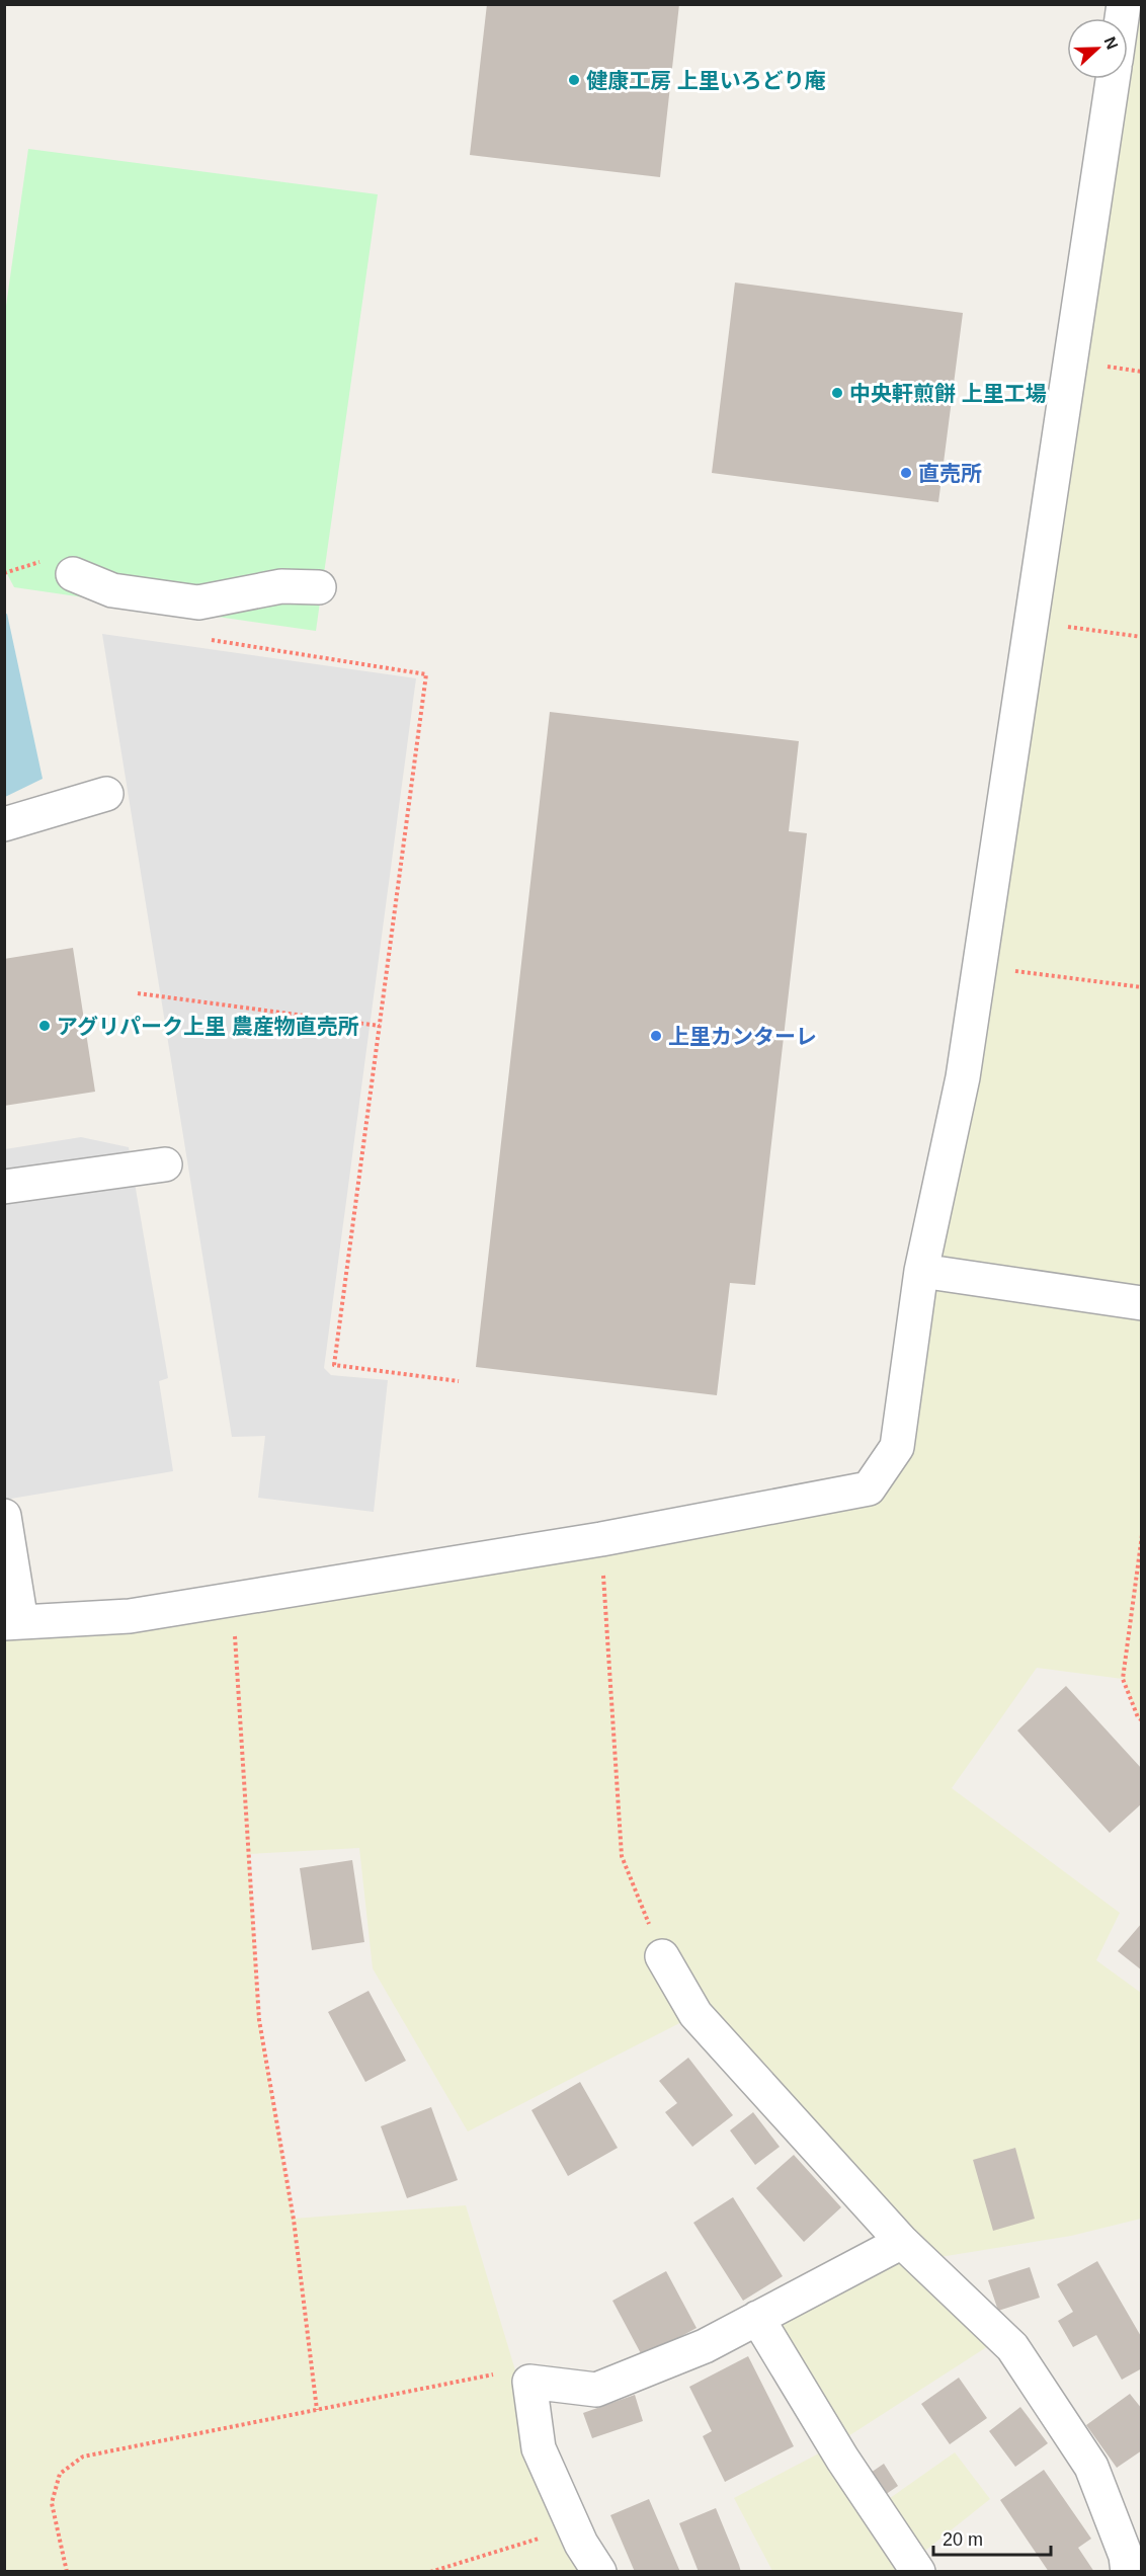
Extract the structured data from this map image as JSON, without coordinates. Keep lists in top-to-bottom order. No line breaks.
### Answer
{"places":["健康工房 上里いろどり庵","中央軒煎餅 上里工場","直売所","アグリパーク上里 農産物直売所","上里カンターレ"],"scale_bar":"20 m","north":"right"}
